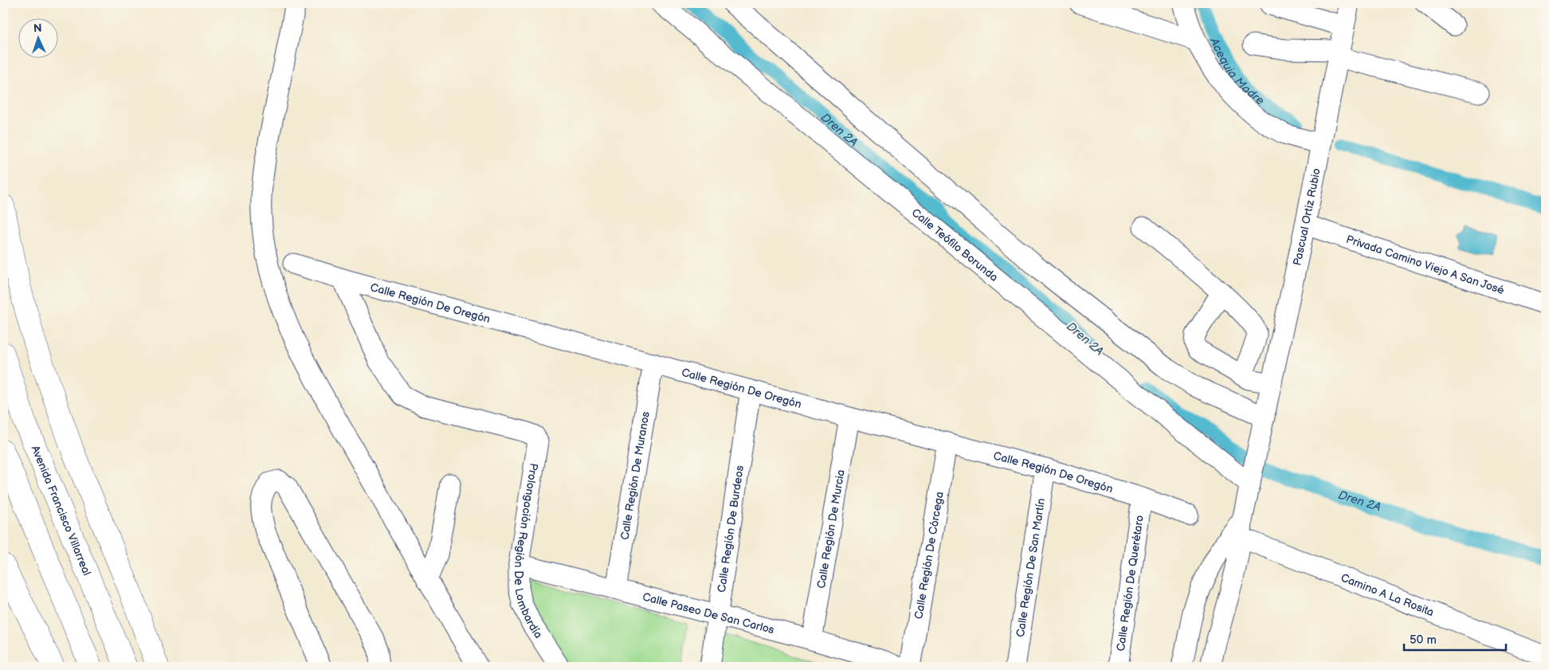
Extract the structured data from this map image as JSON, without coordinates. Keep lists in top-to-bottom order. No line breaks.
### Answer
{"streets":{"main road":["Avenida Francisco Villarreal"],"street":["Pascual Ortiz Rubio","Calle Teófilo Borunda","Privada Camino Viejo A San José","Calle Región De Oregón","Calle Región De Muranos","Calle Región De Murcia","Calle Región De Burdeos","Prolongación Región De Lombardía","Calle Región De Córcega","Calle Región De San Martín","Calle Región De Querétaro","Camino A La Rosita","Calle Paseo De San Carlos"]},"crossings":[["Pascual Ortiz Rubio","Calle Teófilo Borunda"],["Pascual Ortiz Rubio","Privada Camino Viejo A San José"],["Pascual Ortiz Rubio","Camino A La Rosita"],["Calle Región De Oregón","Calle Región De Muranos"],["Calle Región De Oregón","Calle Región De Murcia"],["Calle Región De Oregón","Calle Región De Burdeos"],["Calle Región De Oregón","Prolongación Región De Lombardía"],["Calle Región De Oregón","Calle Región De Córcega"],["Calle Región De Oregón","Calle Región De San Martín"],["Calle Región De Oregón","Calle Región De Querétaro"],["Calle Región De Muranos","Calle Paseo De San Carlos"],["Calle Región De Murcia","Calle Paseo De San Carlos"],["Calle Región De Burdeos","Calle Paseo De San Carlos"],["Prolongación Región De Lombardía","Calle Paseo De San Carlos"]],"water":["Acequia Madre","Dren 2A"],"scale_bar":"50 m","north":"top"}
